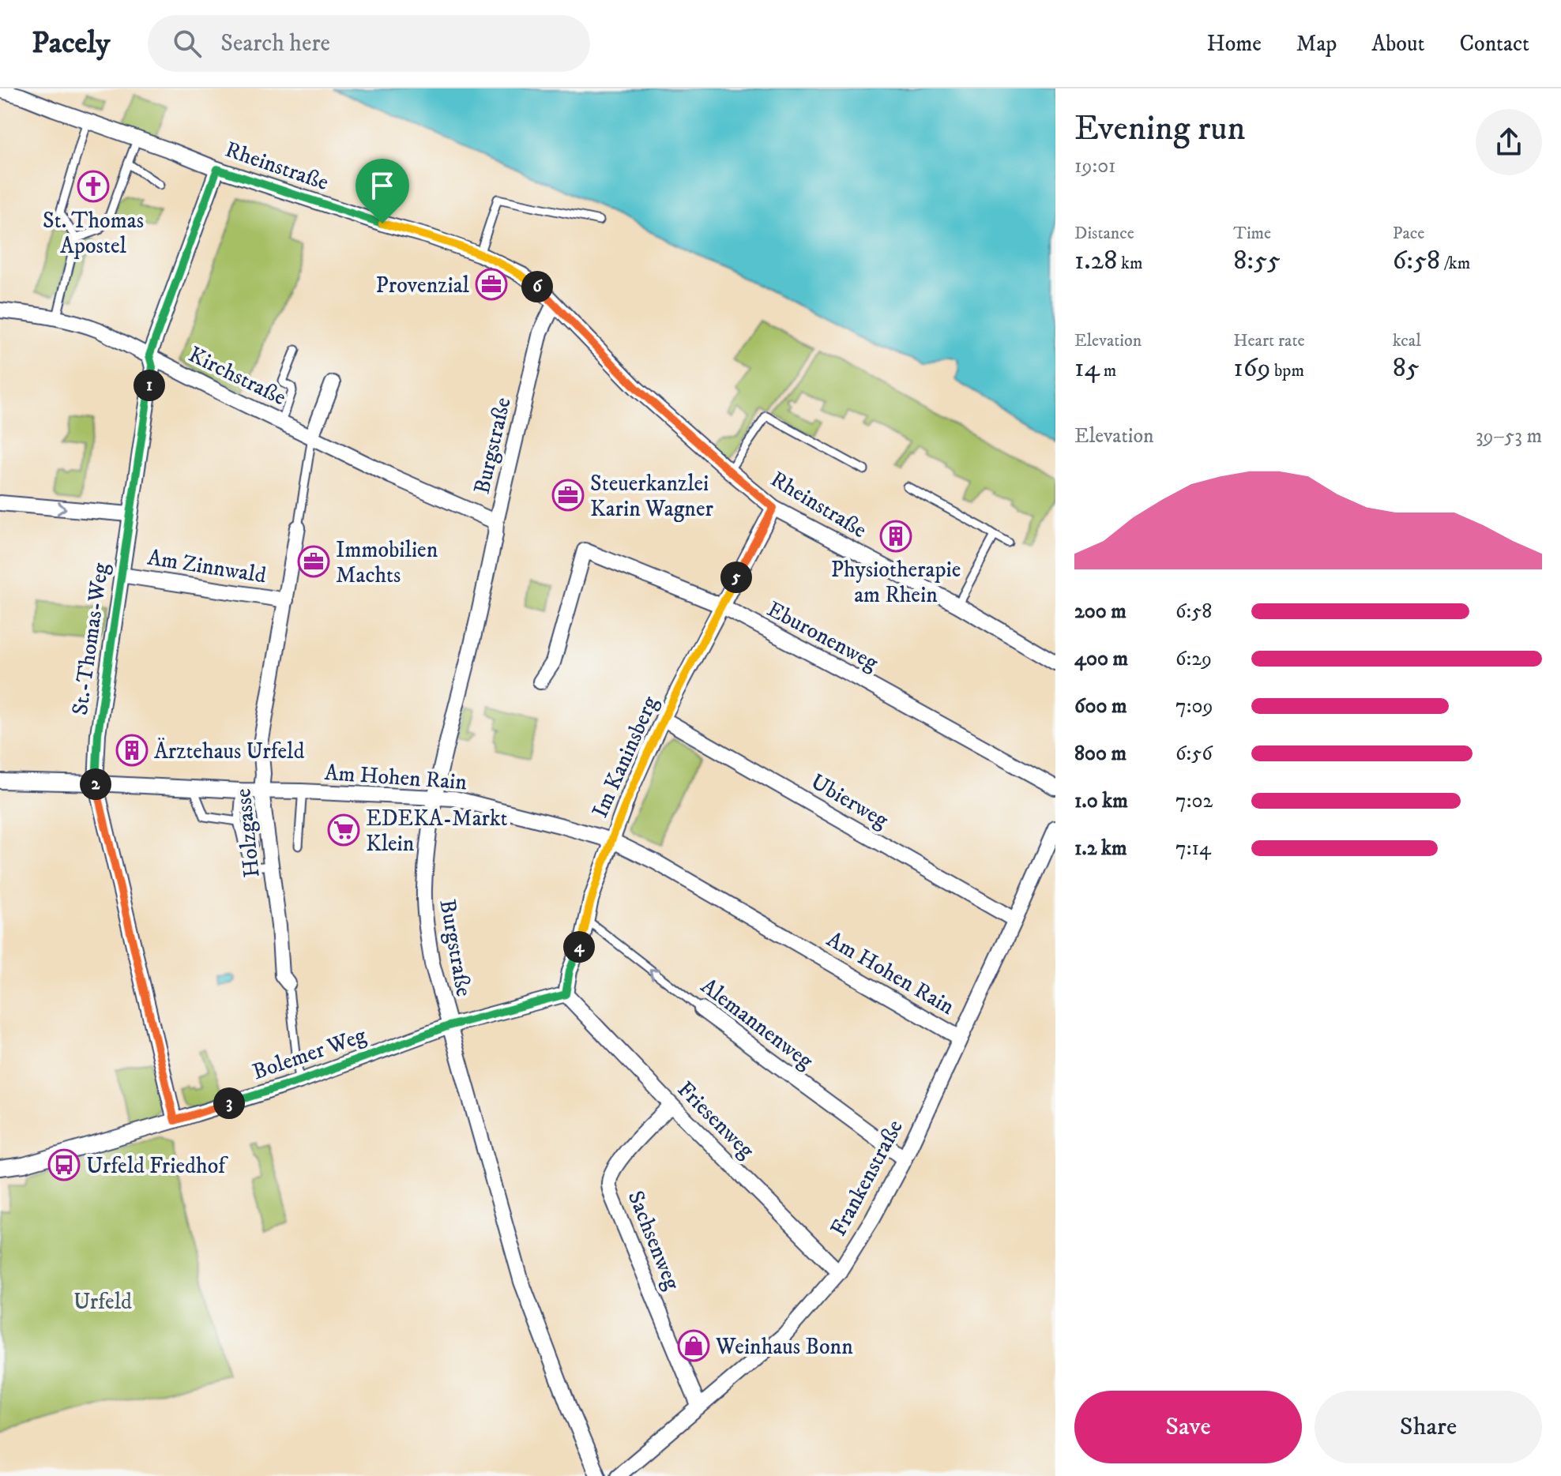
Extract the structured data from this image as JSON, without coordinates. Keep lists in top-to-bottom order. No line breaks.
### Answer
{"streets":{"street":["Rheinstraße","Kirchstraße","Burgstraße","Am Zinnwald","Eburonenweg","St.-Thomas-Weg","Im Kaninsberg","Am Hohen Rain","Ubierweg","Holzgasse","Alemannenweg","Bolemer Weg","Friesenweg","Frankenstraße","Sachsenweg"]},"crossings":[["Rheinstraße","Burgstraße"],["Rheinstraße","St.-Thomas-Weg"],["Rheinstraße","Im Kaninsberg"],["Kirchstraße","Burgstraße"],["Kirchstraße","St.-Thomas-Weg"],["Burgstraße","Am Hohen Rain"],["Burgstraße","Bolemer Weg"],["Am Zinnwald","St.-Thomas-Weg"],["Am Zinnwald","Holzgasse"],["Eburonenweg","Im Kaninsberg"],["St.-Thomas-Weg","Am Hohen Rain"],["St.-Thomas-Weg","Bolemer Weg"],["Im Kaninsberg","Am Hohen Rain"],["Im Kaninsberg","Ubierweg"],["Im Kaninsberg","Alemannenweg"],["Im Kaninsberg","Friesenweg"],["Am Hohen Rain","Holzgasse"],["Am Hohen Rain","Frankenstraße"],["Ubierweg","Frankenstraße"],["Alemannenweg","Frankenstraße"],["Friesenweg","Frankenstraße"],["Friesenweg","Sachsenweg"],["Frankenstraße","Sachsenweg"]],"one_way":["Alemannenweg"],"parks":["Urfeld"],"places":{"church":["St. Thomas Apostel"],"office":["Provenzial","Steuerkanzlei Karin Wagner","Immobilien Machts"],"building":["Physiotherapie am Rhein","Ärztehaus Urfeld"],"supermarket":["EDEKA-Markt Klein"],"bus stop":["Urfeld Friedhof"],"shop":["Weinhaus Bonn"]},"page":{"header":"Pacely","search":"Search here","nav":["Home","Map","About","Contact"],"heading":["Evening run","19:01"],"stats":[["Distance","1.28 km"],["Time","8:55"],["Pace","6:58 /km"],["Elevation","14 m"],["Heart rate","169 bpm"],["kcal","85"]],"pins":["6","1","5","2","4","3"],"chart":["Elevation","39–53 m"],"list":[{"name":"200 m","note":"6:58"},{"name":"400 m","note":"6:29"},{"name":"600 m","note":"7:09"},{"name":"800 m","note":"6:56"},{"name":"1.0 km","note":"7:02"},{"name":"1.2 km","note":"7:14"}],"buttons":["Save","Share"]}}
